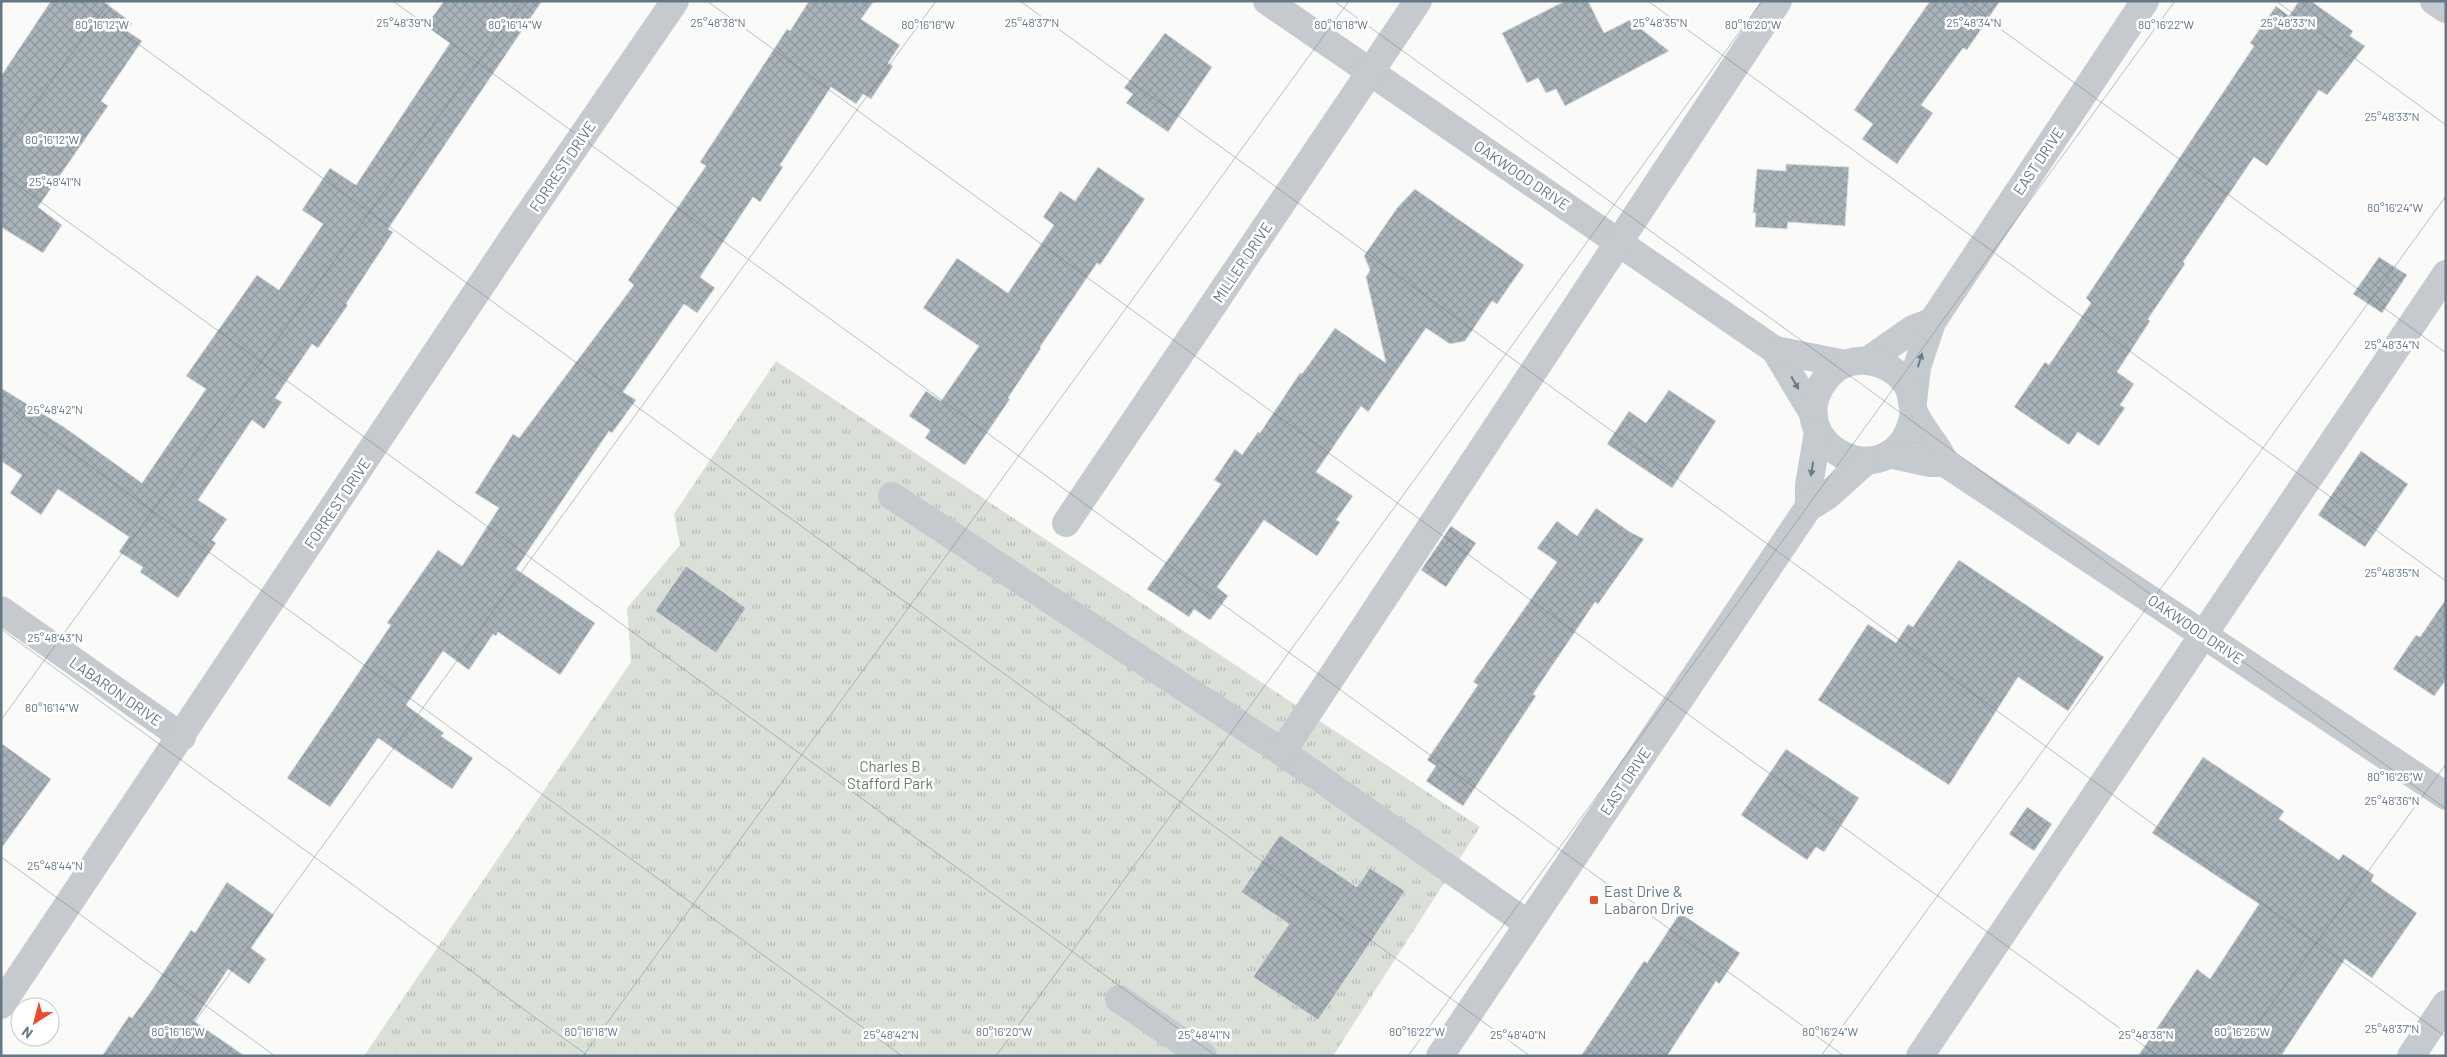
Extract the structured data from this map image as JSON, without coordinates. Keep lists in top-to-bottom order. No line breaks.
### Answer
{"streets":{"street":["EAST DRIVE","FORREST DRIVE","OAKWOOD DRIVE","MILLER DRIVE","LABARON DRIVE"]},"crossings":[["EAST DRIVE","OAKWOOD DRIVE"],["FORREST DRIVE","LABARON DRIVE"],["OAKWOOD DRIVE","MILLER DRIVE"]],"parks":["Charles B Stafford Park"],"places":{"transit":["East Drive & Labaron Drive"]},"north":"bottom left","coordinates":["25°48'33\"N","25°48'39\"N","25°48'38\"N","25°48'37\"N","25°48'35\"N","25°48'34\"N","80°16'14\"W","80°16'16\"W","80°16'18\"W","80°16'22\"W","80°16'12\"W","80°16'20\"W","25°48'41\"N","80°16'24\"W","25°48'42\"N","25°48'43\"N","80°16'26\"W","25°48'36\"N","25°48'44\"N","25°48'40\"N"]}
